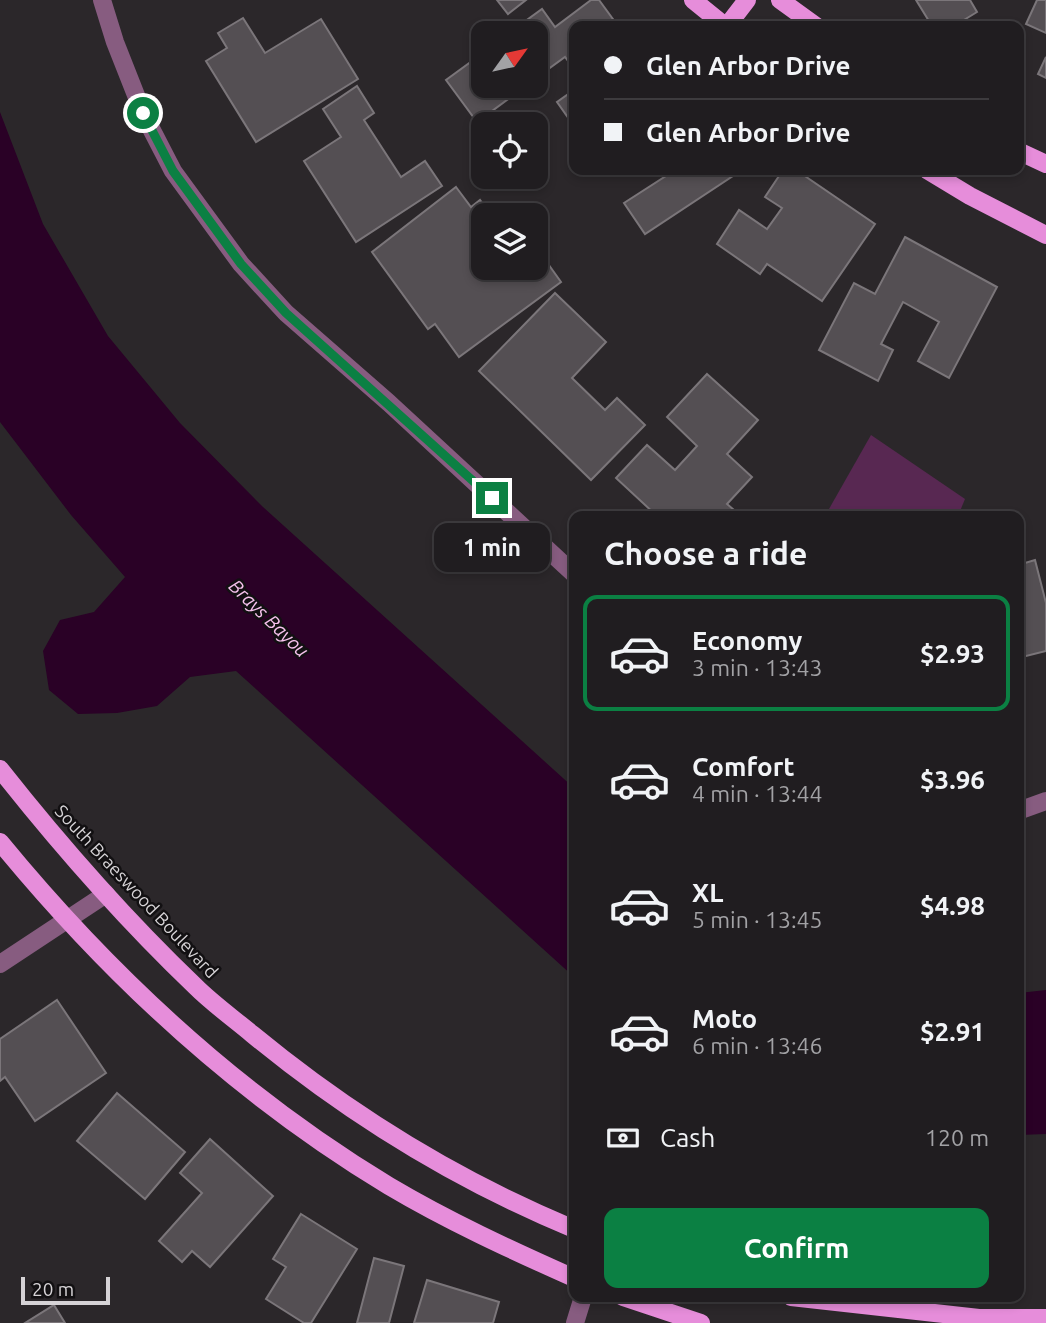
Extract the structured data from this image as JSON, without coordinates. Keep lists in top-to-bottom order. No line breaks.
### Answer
{"streets":{"main road":["South Braeswood Boulevard"]},"water":["Brays Bayou"],"scale_bar":"20 m","north":"top right","page":{"banner":["Glen Arbor Drive","Glen Arbor Drive"],"heading":"Choose a ride","bubble":"1 min","list":[{"name":"Economy","note":"3 min · 13:43","value":"$2.93"},{"name":"Comfort","note":"4 min · 13:44","value":"$3.96"},{"name":"XL","note":"5 min · 13:45","value":"$4.98"},{"name":"Moto","note":"6 min · 13:46","value":"$2.91"}],"pay":["Cash","120 m"],"buttons":"Confirm","scale":"20 m"}}
